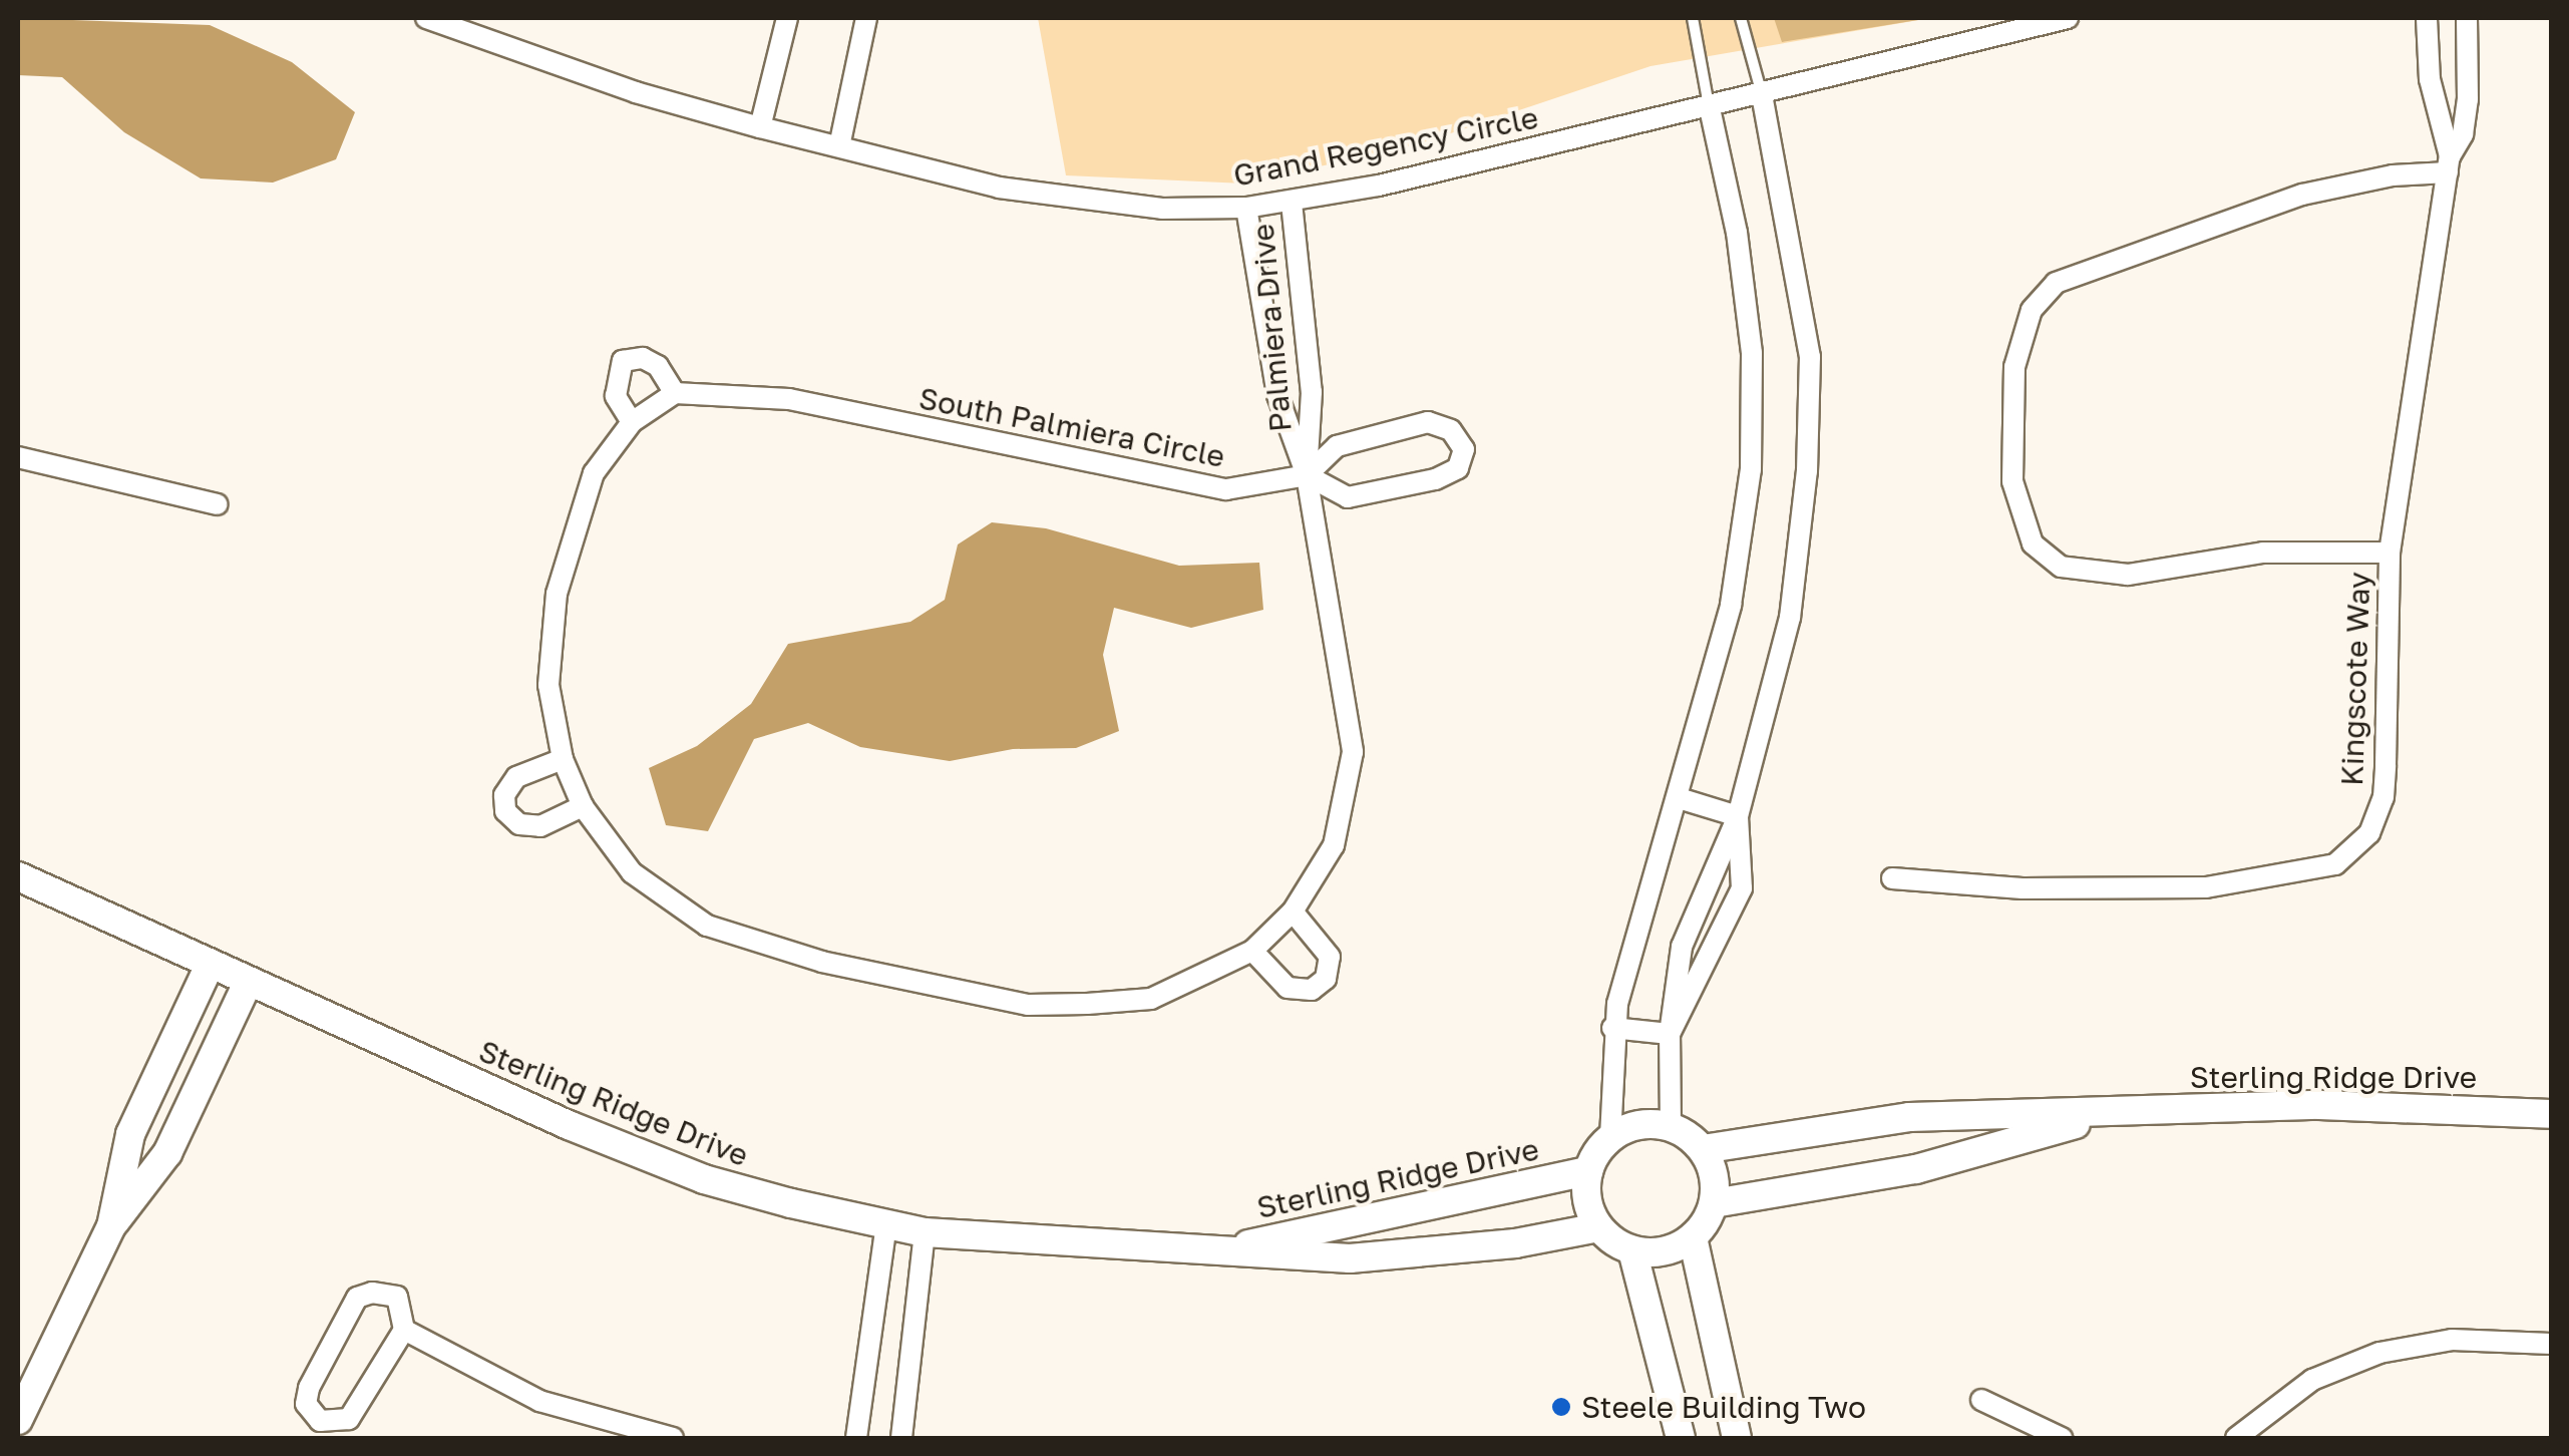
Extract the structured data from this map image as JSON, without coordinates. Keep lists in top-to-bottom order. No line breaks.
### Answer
{"streets":{"street":["Grand Regency Circle","Palmiera Drive","South Palmiera Circle","Kingscote Way","Sterling Ridge Drive"]},"crossings":[["Grand Regency Circle","Palmiera Drive"],["Palmiera Drive","South Palmiera Circle"]],"places":["Steele Building Two"]}
